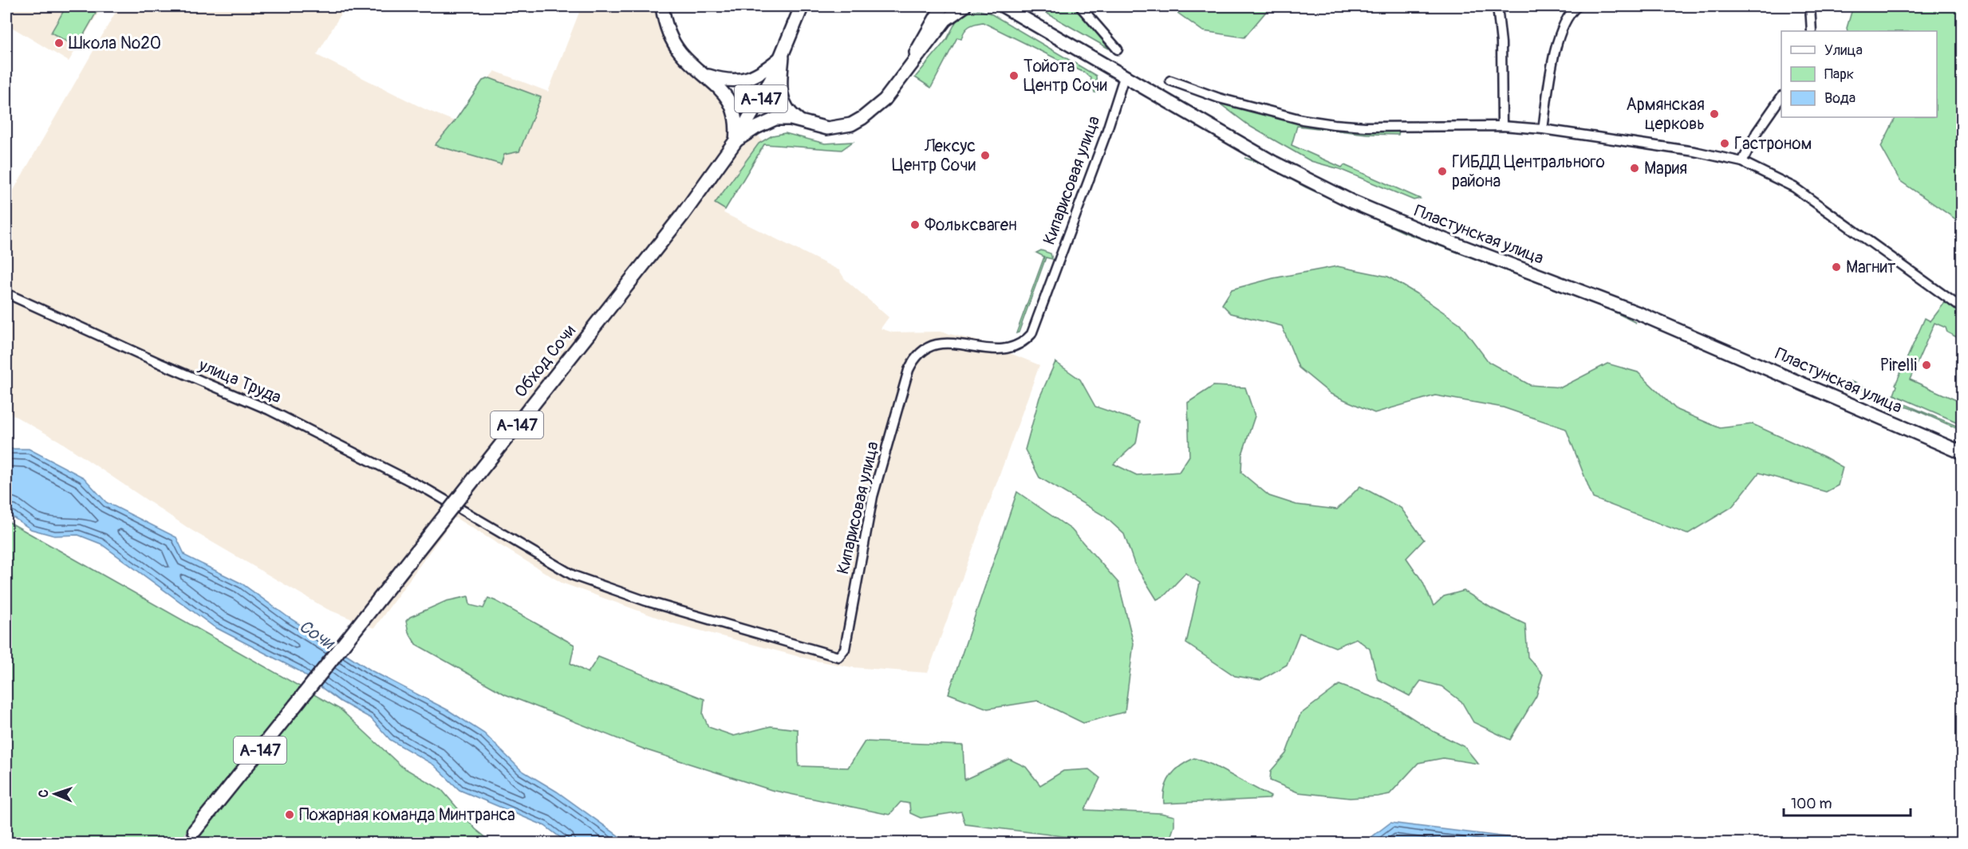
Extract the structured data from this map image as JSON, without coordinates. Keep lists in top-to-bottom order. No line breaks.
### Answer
{"streets":{"highway":["А-147","Обход Сочи"],"main road":["Пластунская улица"],"street":["Кипарисовая улица","улица Труда"]},"crossings":[["А-147","Обход Сочи"],["Кипарисовая улица","Пластунская улица"],["Кипарисовая улица","улица Труда"]],"water":["Сочи"],"places":["Школа №20","Тойота Центр Сочи","Армянская церковь","Гастроном","Лексус Центр Сочи","Мария","ГИБДД Центрального района","Фольксваген","Магнит","Pirelli","Пожарная команда Минтранса"],"legend":["Улица","Парк","Вода"],"scale_bar":"100 m","north":"left"}
